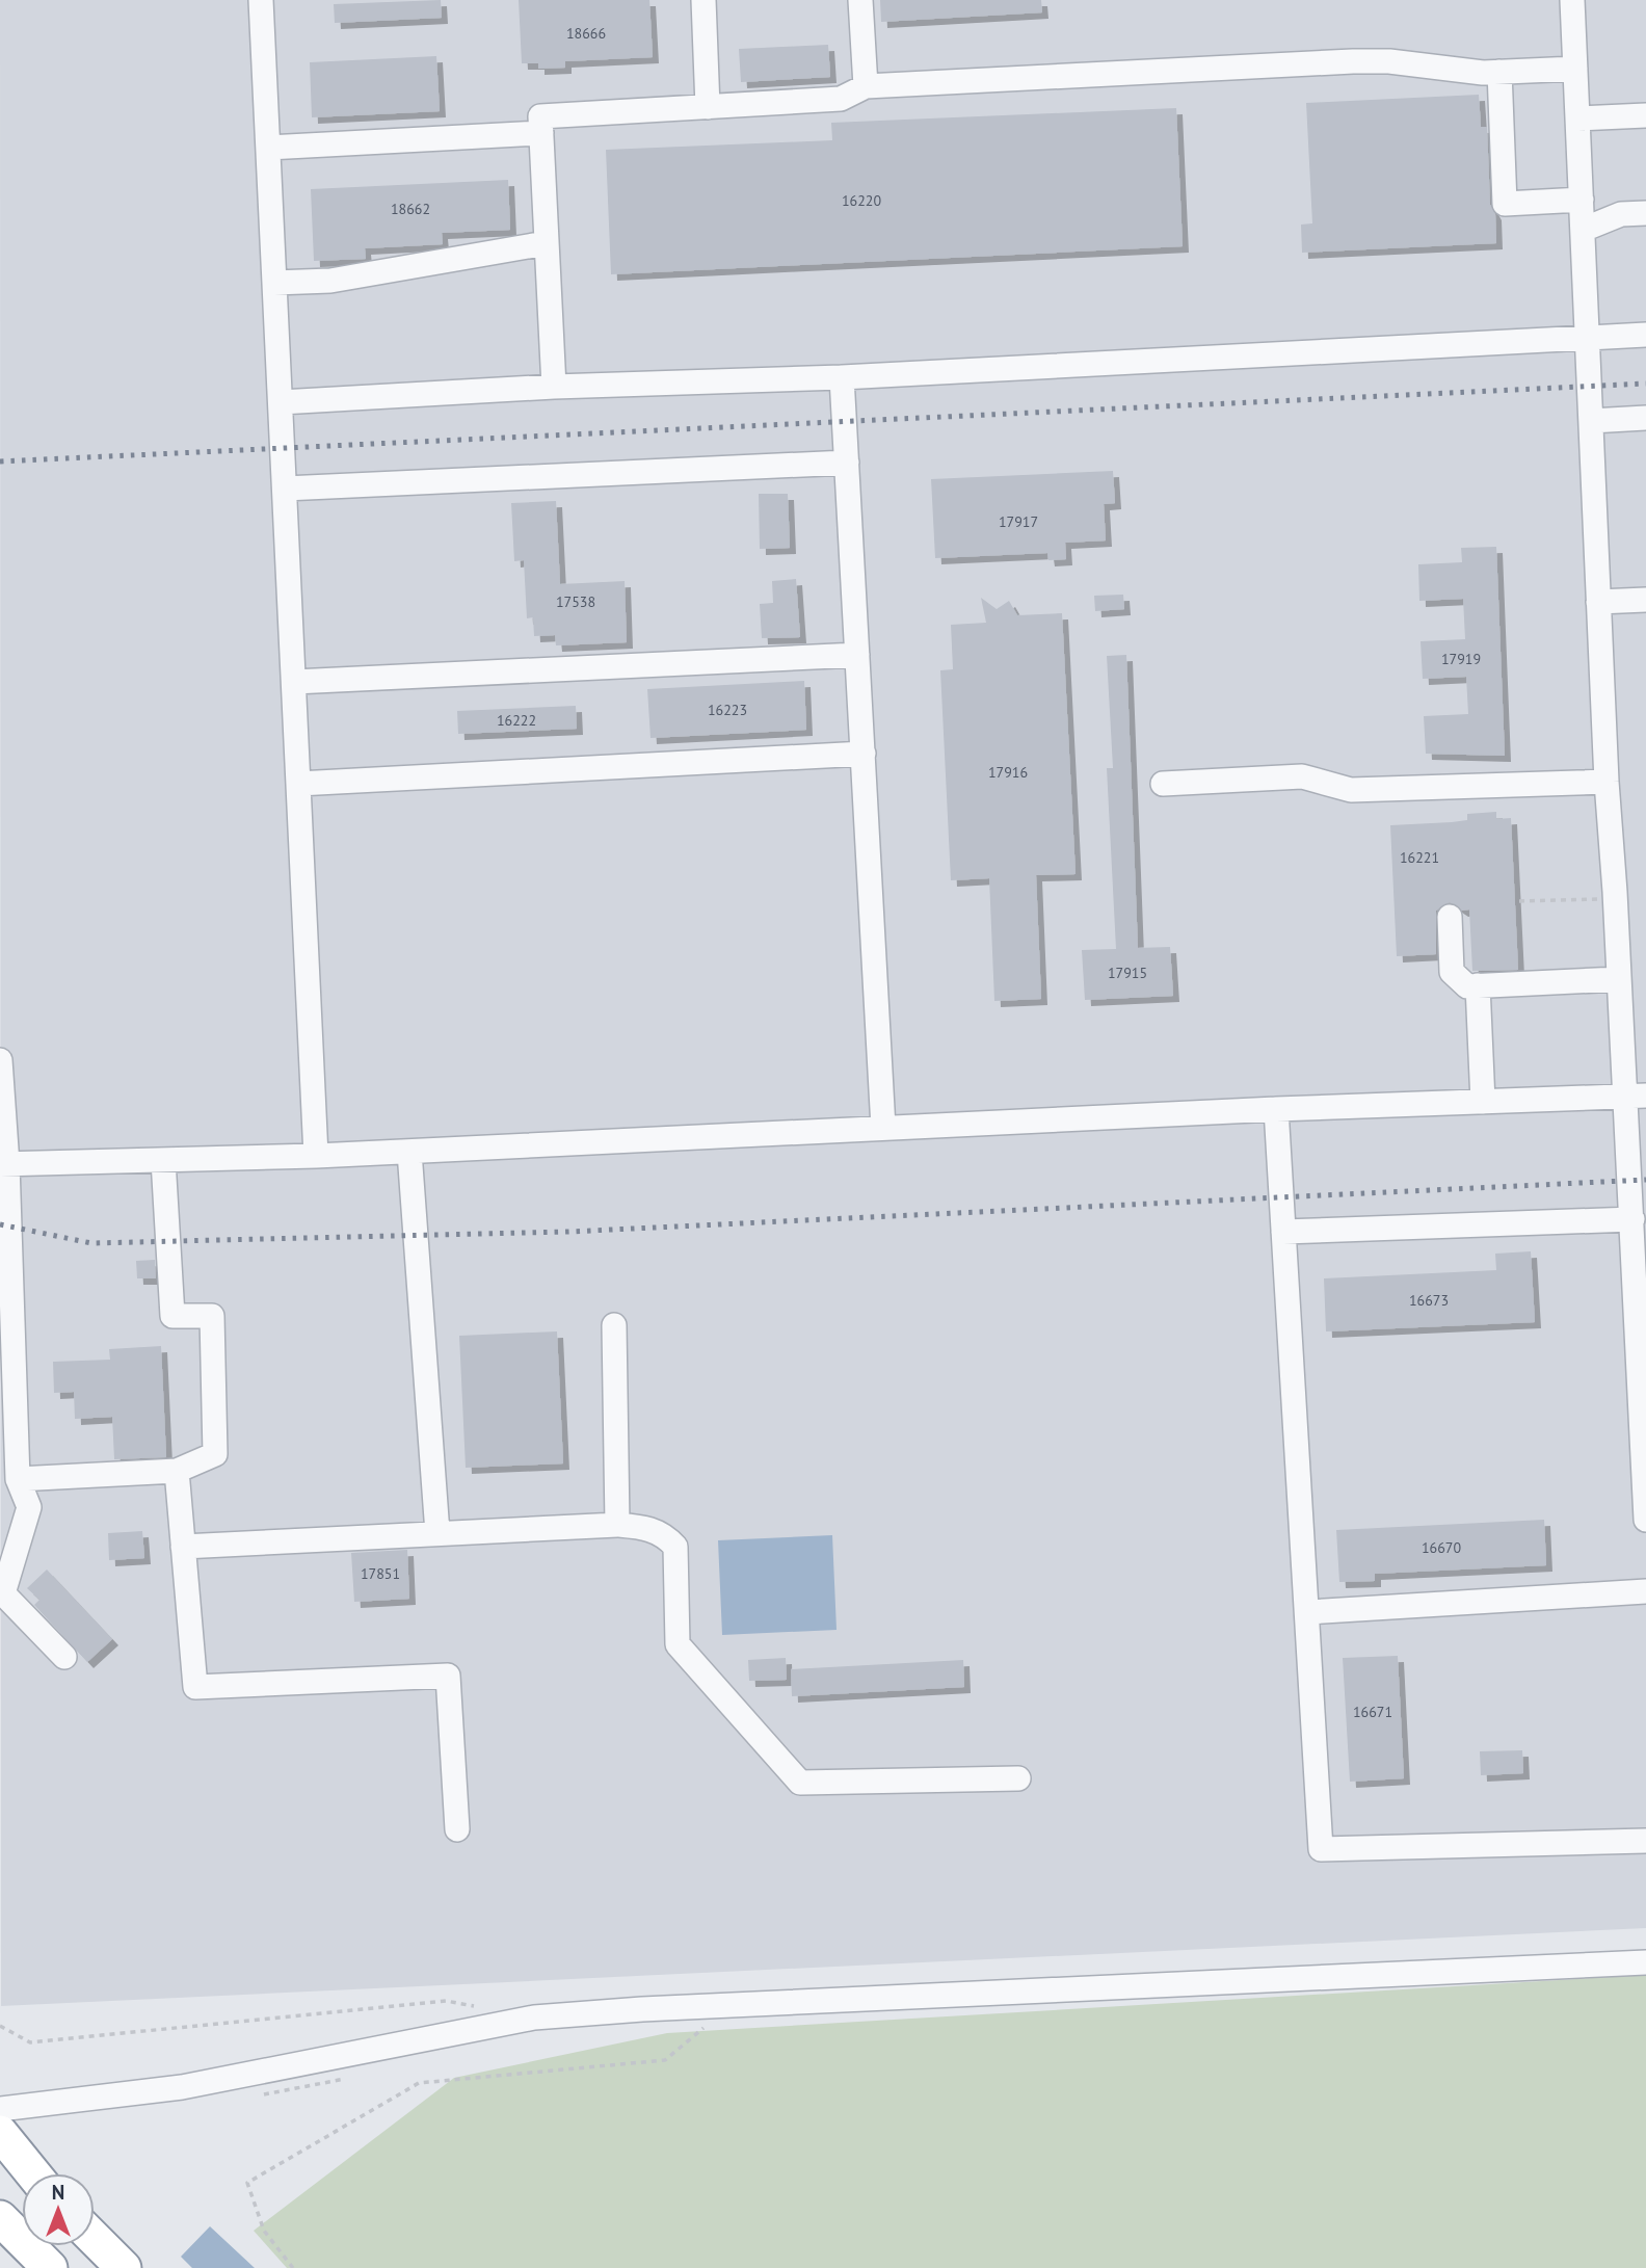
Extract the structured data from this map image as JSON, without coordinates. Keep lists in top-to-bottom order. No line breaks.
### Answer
{"house_numbers":["18666","16220","18662","17917","17538","17919","16223","16222","17916","16221","17915","16673","16670","17851","16671"],"north":"top"}
